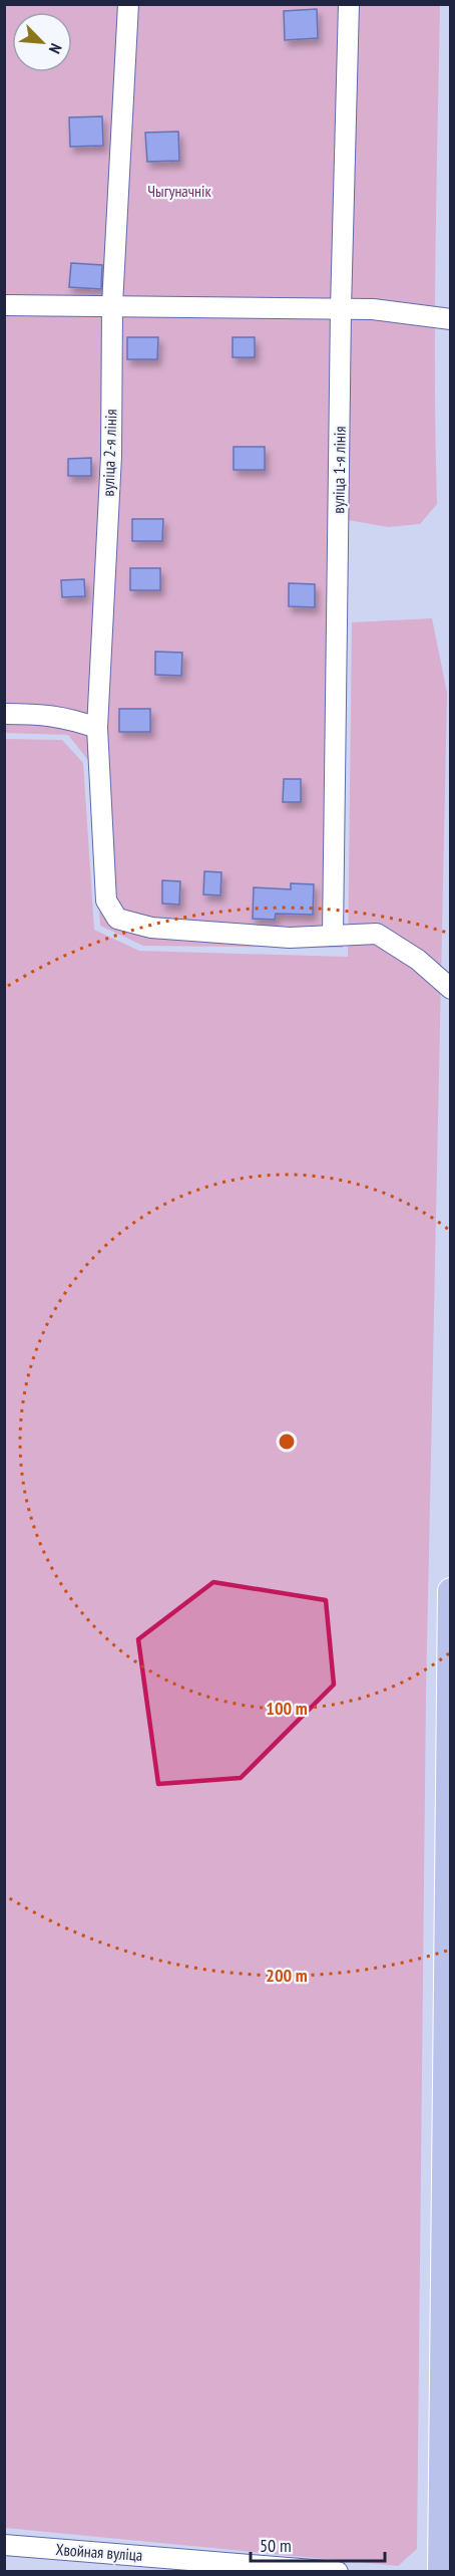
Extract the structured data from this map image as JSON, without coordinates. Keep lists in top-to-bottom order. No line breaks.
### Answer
{"streets":{"street":["вуліца 2-я лінія","вуліца 1-я лінія","Хвойная вуліца"]},"crossings":[["вуліца 2-я лінія","вуліца 1-я лінія"]],"parks":["Чыгуначнік"],"scale_bar":"50 m","north":"bottom right","rings":["100 m","200 m"]}
